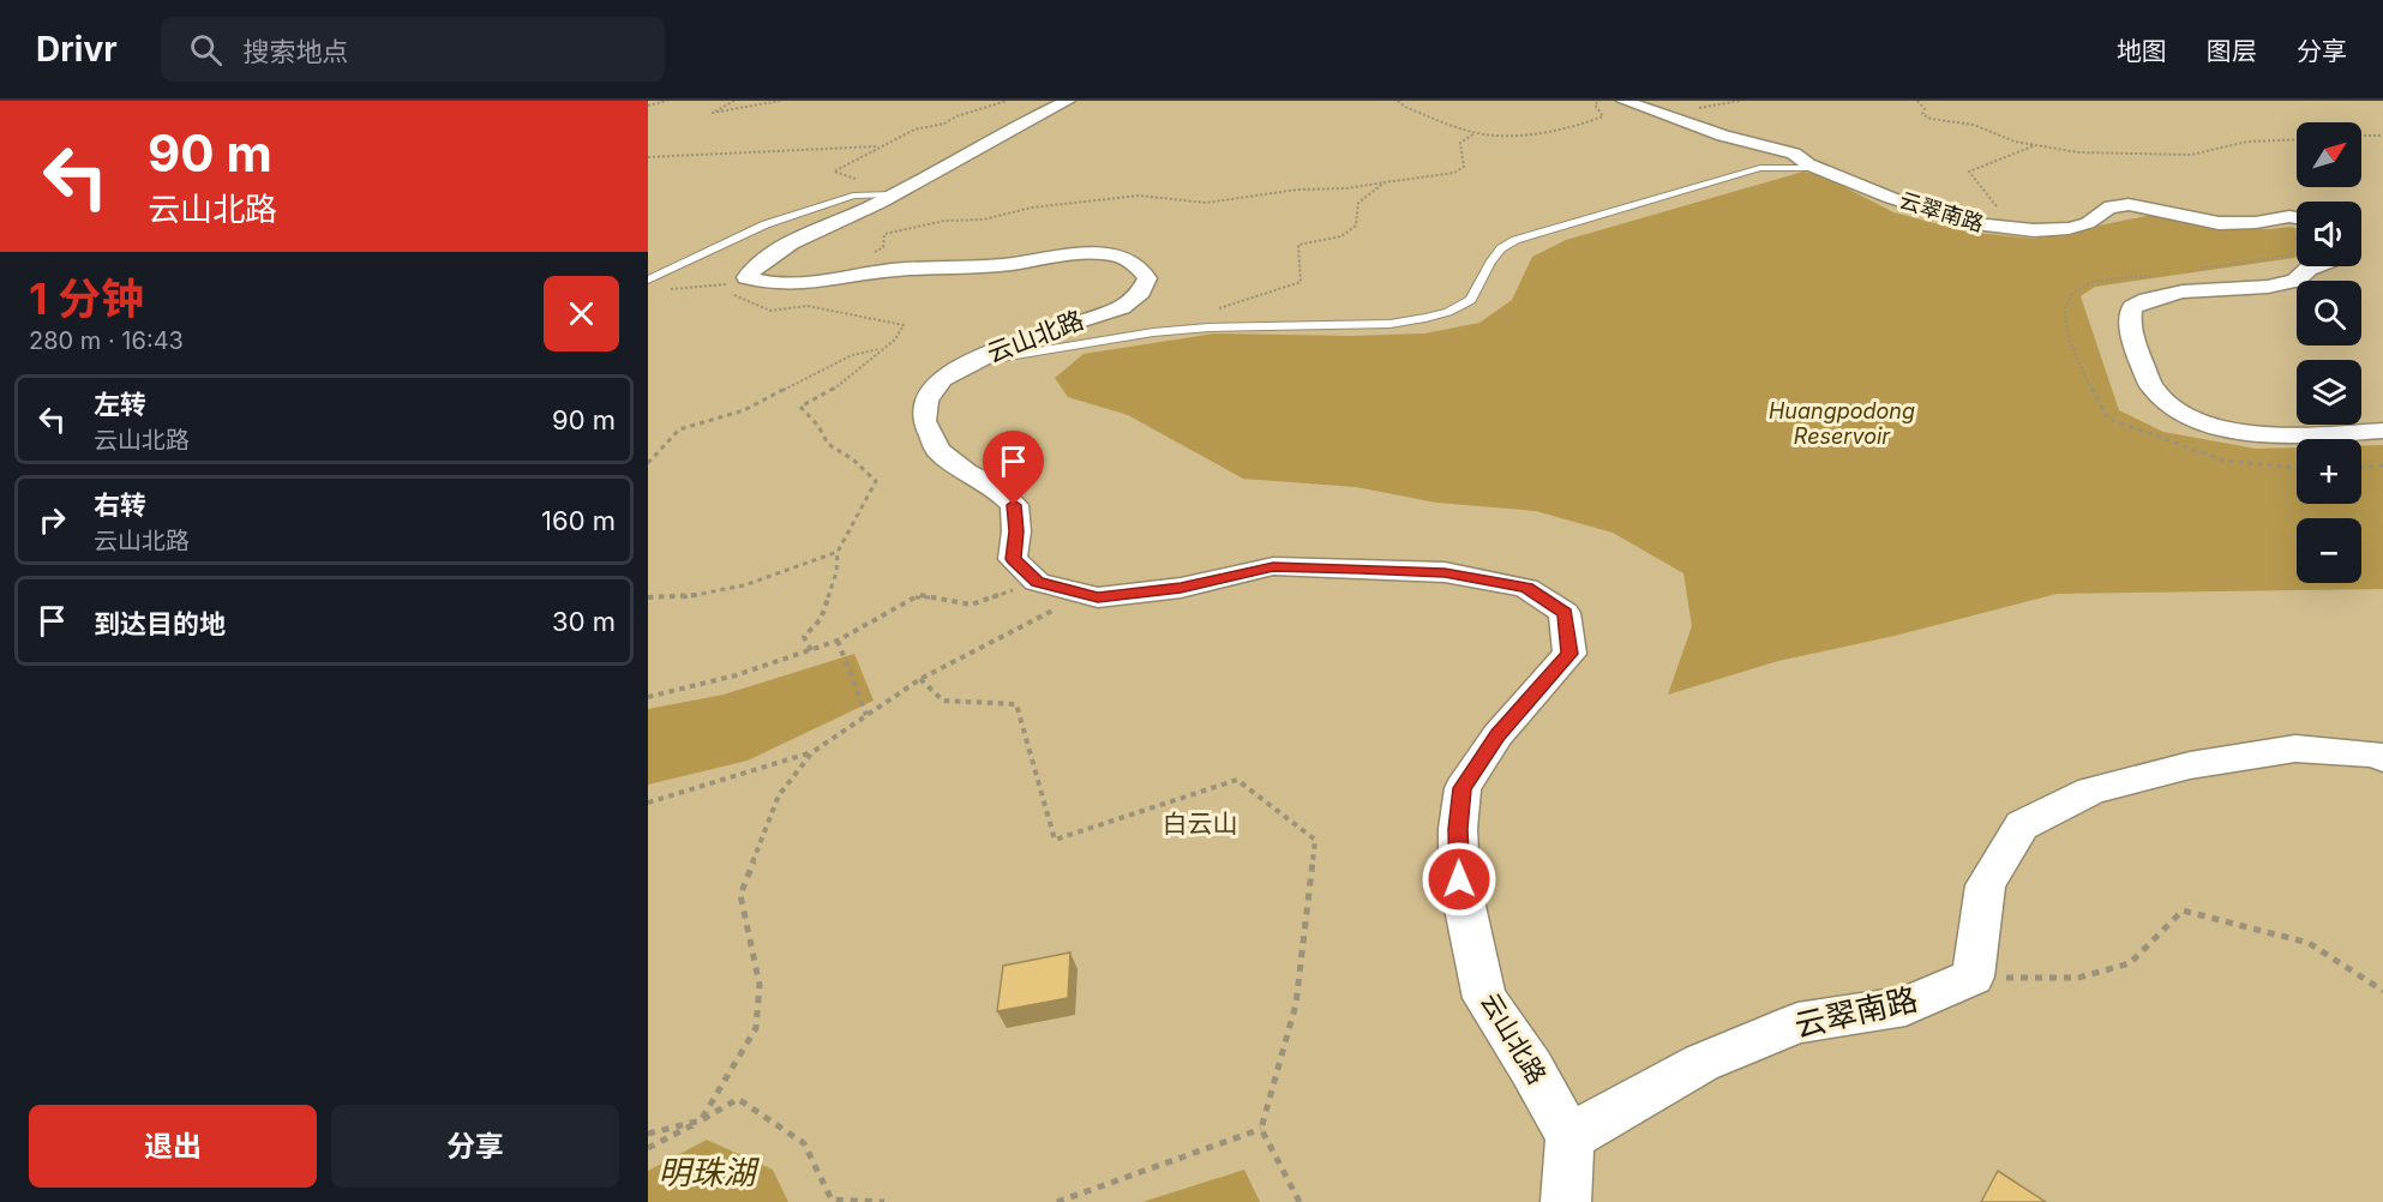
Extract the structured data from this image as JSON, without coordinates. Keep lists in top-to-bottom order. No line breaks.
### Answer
{"streets":{"street":["云翠南路","云山北路"]},"crossings":[["云翠南路","云山北路"]],"water":["Huangpodong Reservoir","明珠湖"],"parks":["白云山"],"north":"top right","page":{"header":"Drivr","search":"搜索地点","nav":["地图","图层","分享"],"turn":["90 m","云山北路"],"map_buttons":["+","−"],"heading":["1 分钟","280 m · 16:43"],"list":[{"name":"左转","note":"云山北路","value":"90 m"},{"name":"右转","note":"云山北路","value":"160 m"},{"name":"到达目的地","value":"30 m"}],"buttons":["退出","分享"]}}
